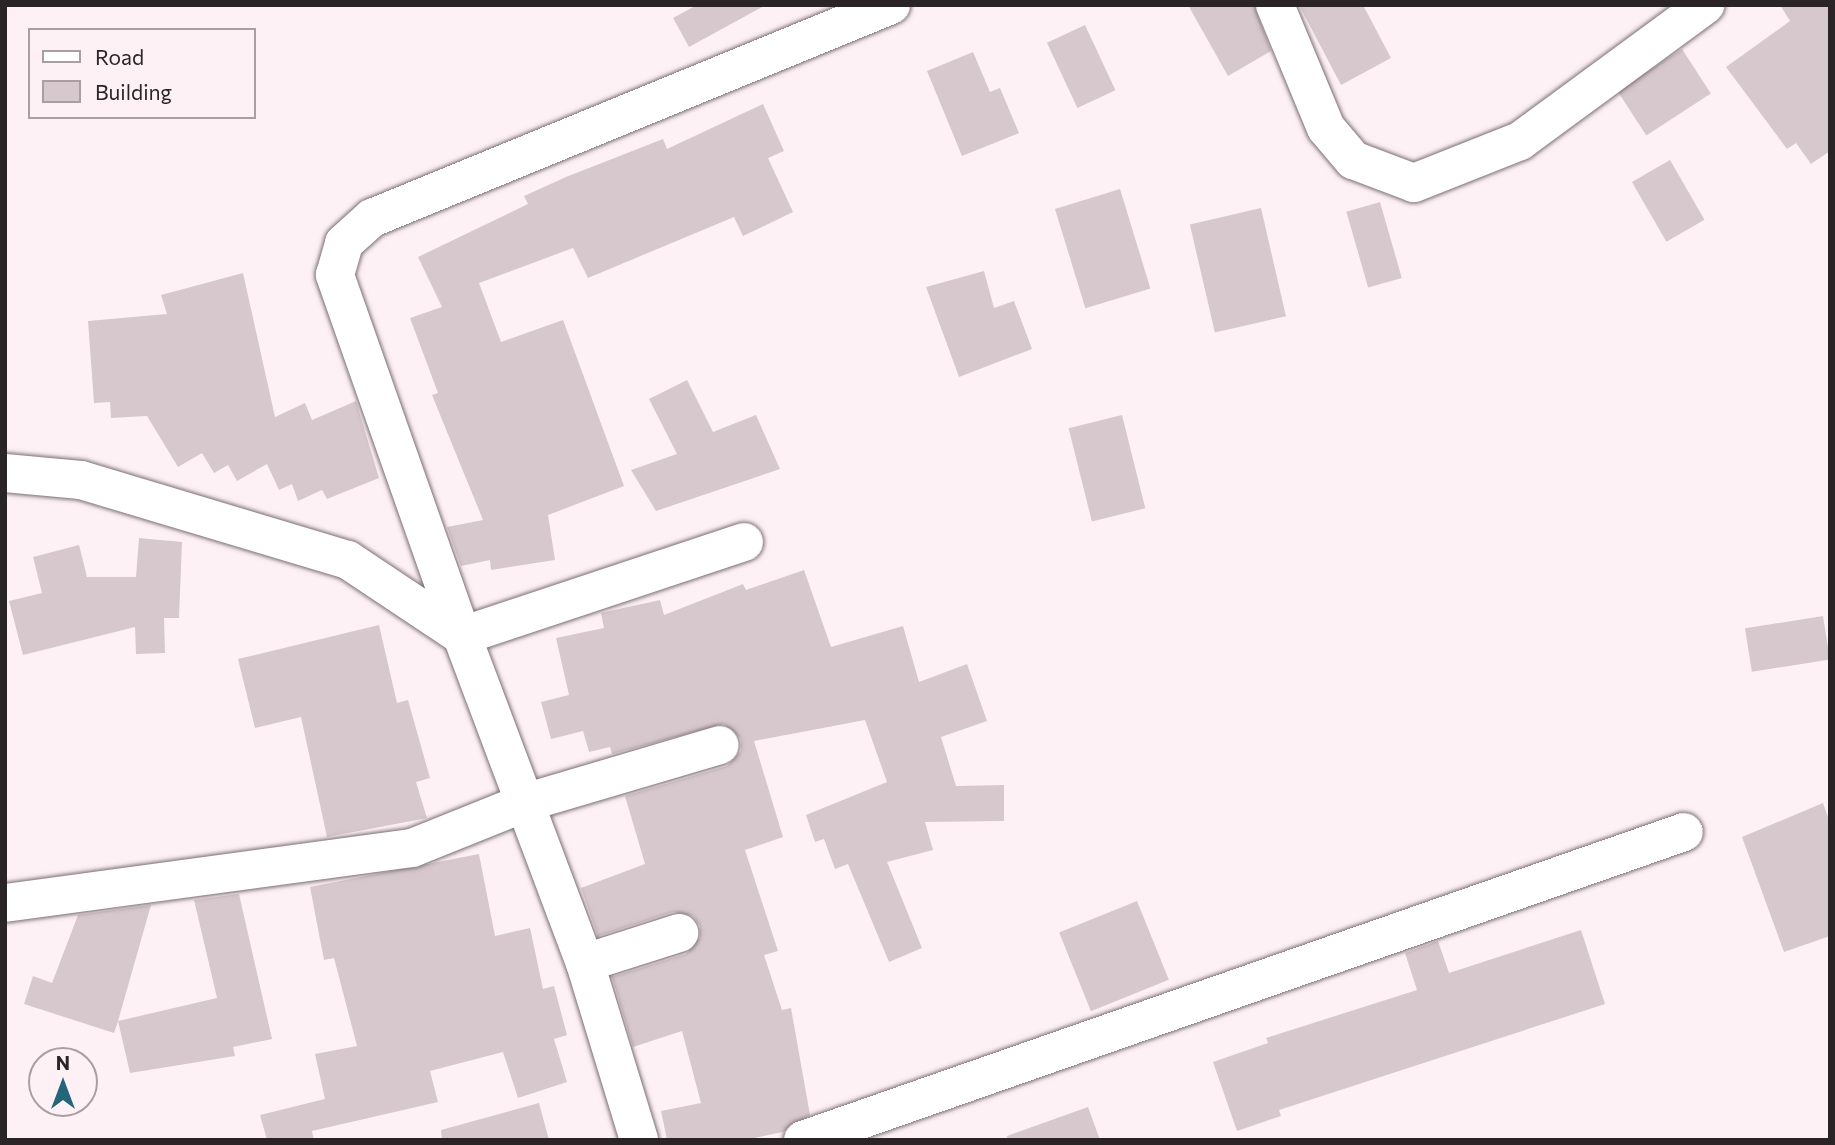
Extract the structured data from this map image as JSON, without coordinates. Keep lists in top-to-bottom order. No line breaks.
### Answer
{"legend":["Road","Building"],"north":"top"}
